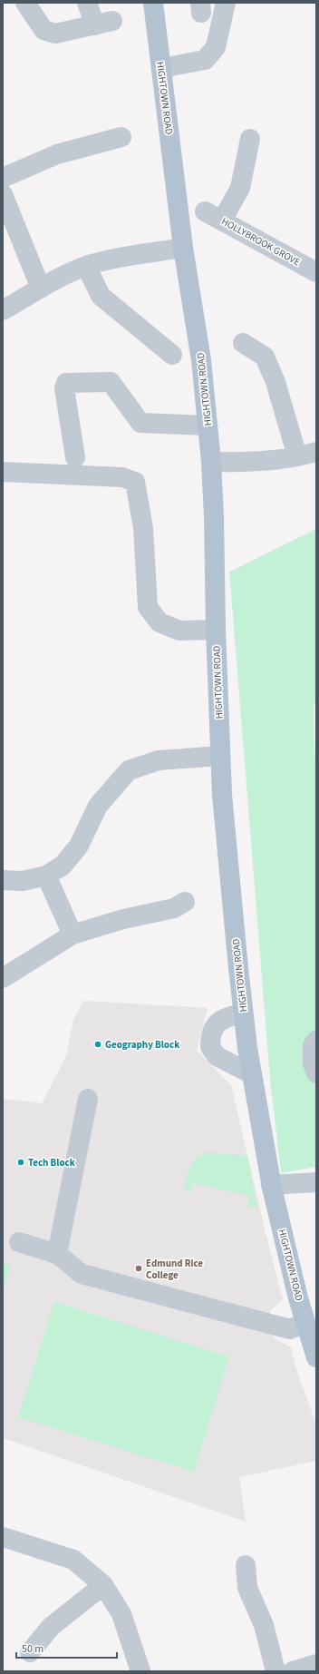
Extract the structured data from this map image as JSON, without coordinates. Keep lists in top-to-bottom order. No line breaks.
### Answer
{"streets":{"main road":["HIGHTOWN ROAD"],"street":["HOLLYBROOK GROVE"]},"places":["Geography Block","Tech Block","Edmund Rice College"],"scale_bar":"50 m"}
